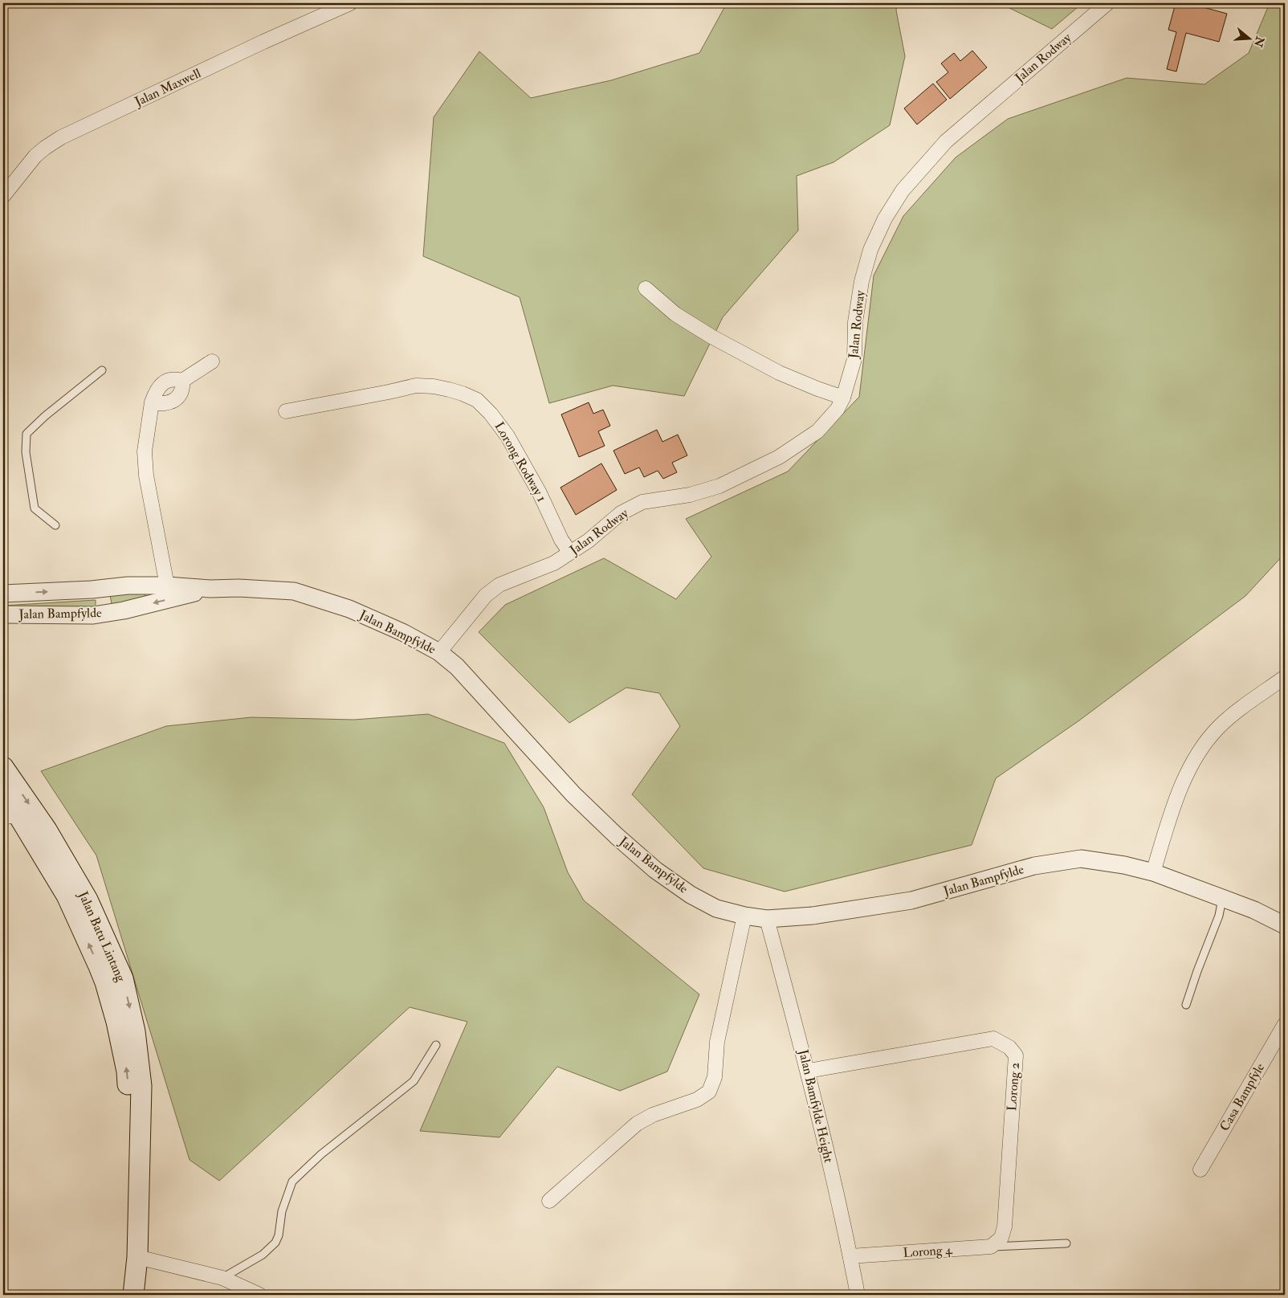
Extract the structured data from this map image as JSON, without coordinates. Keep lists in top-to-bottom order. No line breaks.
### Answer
{"streets":{"main road":["Jalan Batu Lintang"],"street":["Jalan Rodway","Jalan Maxwell","Lorong Rodway 1","Jalan Bampfylde","Lorong 2","Casa Bampfyle","Jalan Bamfylde Height","Lorong 4"]},"crossings":[["Jalan Rodway","Lorong Rodway 1"],["Jalan Rodway","Jalan Bampfylde"],["Jalan Bampfylde","Jalan Bamfylde Height"],["Lorong 2","Jalan Bamfylde Height"],["Lorong 2","Lorong 4"],["Jalan Bamfylde Height","Lorong 4"]],"north":"right"}
